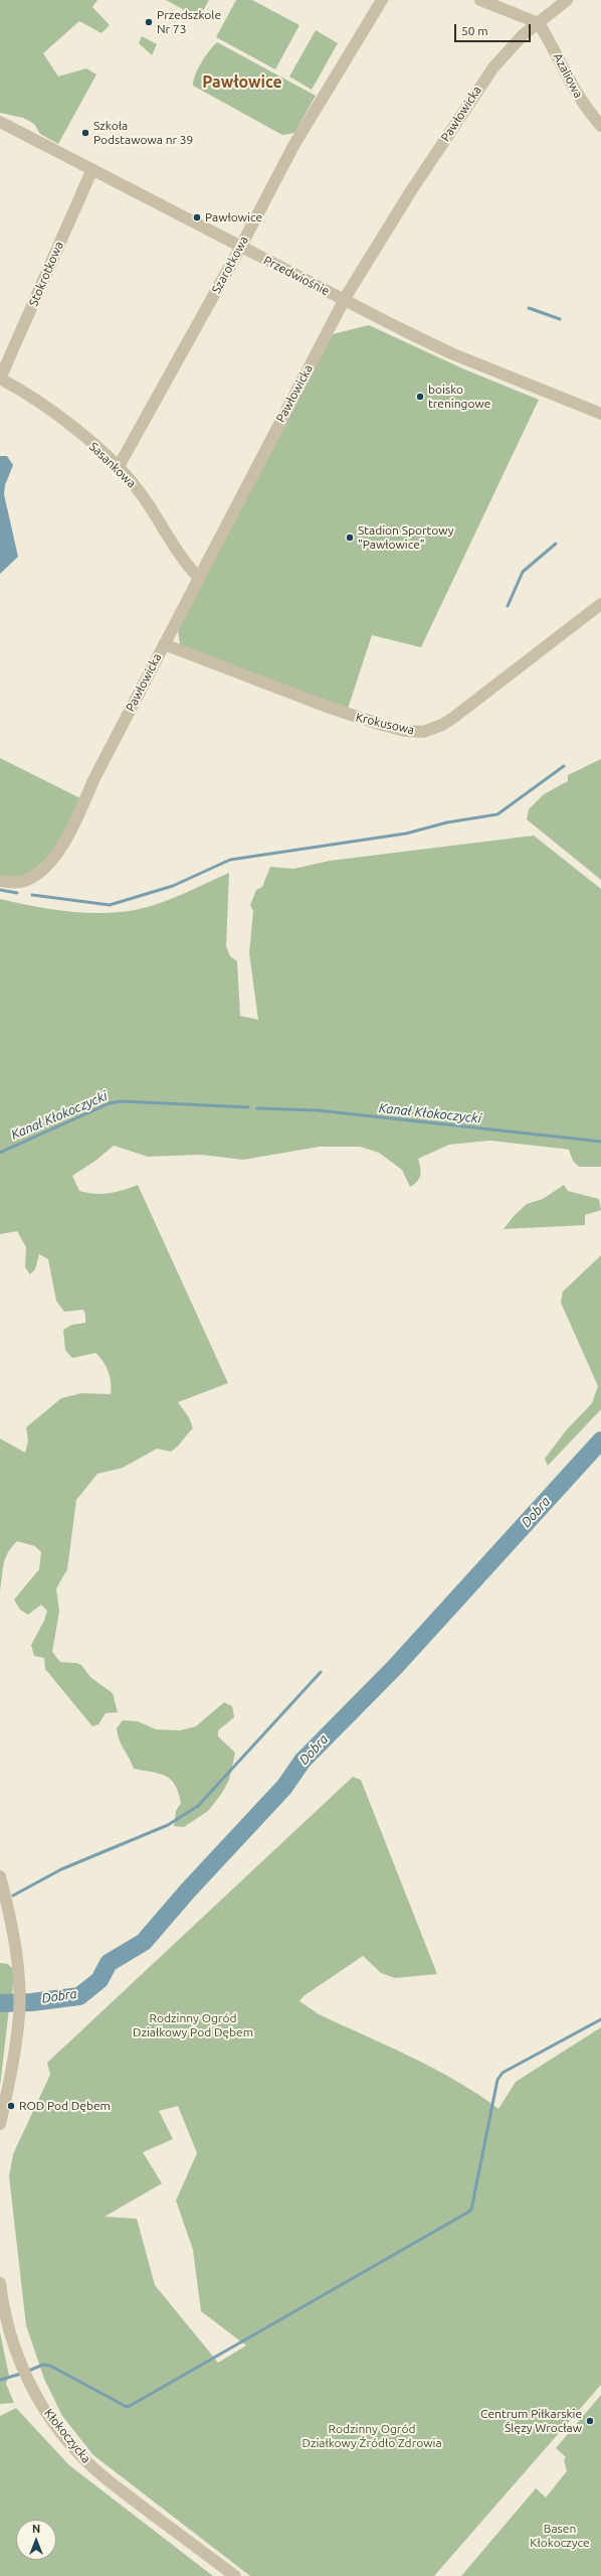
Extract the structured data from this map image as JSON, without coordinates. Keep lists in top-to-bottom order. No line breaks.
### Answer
{"streets":{"street":["Azaliowa","Pawłowicka","Szarotkowa","Stokrotkowa","Przedwiośnie","Sasankowa","Krokusowa","Kłokoczycka"]},"crossings":[["Azaliowa","Pawłowicka"],["Pawłowicka","Przedwiośnie"],["Pawłowicka","Sasankowa"],["Pawłowicka","Krokusowa"],["Szarotkowa","Przedwiośnie"],["Szarotkowa","Sasankowa"],["Stokrotkowa","Przedwiośnie"],["Stokrotkowa","Sasankowa"]],"districts":["Pawłowice"],"water":["Kanał Kłokoczycki","Dobra"],"parks":["Rodzinny Ogród Działkowy Pod Dębem","Rodzinny Ogród Działkowy Źródło Zdrowia","Basen Kłokoczyce"],"places":["Przedszkole Nr 73","Szkoła Podstawowa nr 39","Pawłowice","boisko treningowe","Stadion Sportowy \"Pawłowice\"","ROD Pod Dębem","Centrum Piłkarskie Ślęzy Wrocław"],"scale_bar":"50 m","north":"top"}
